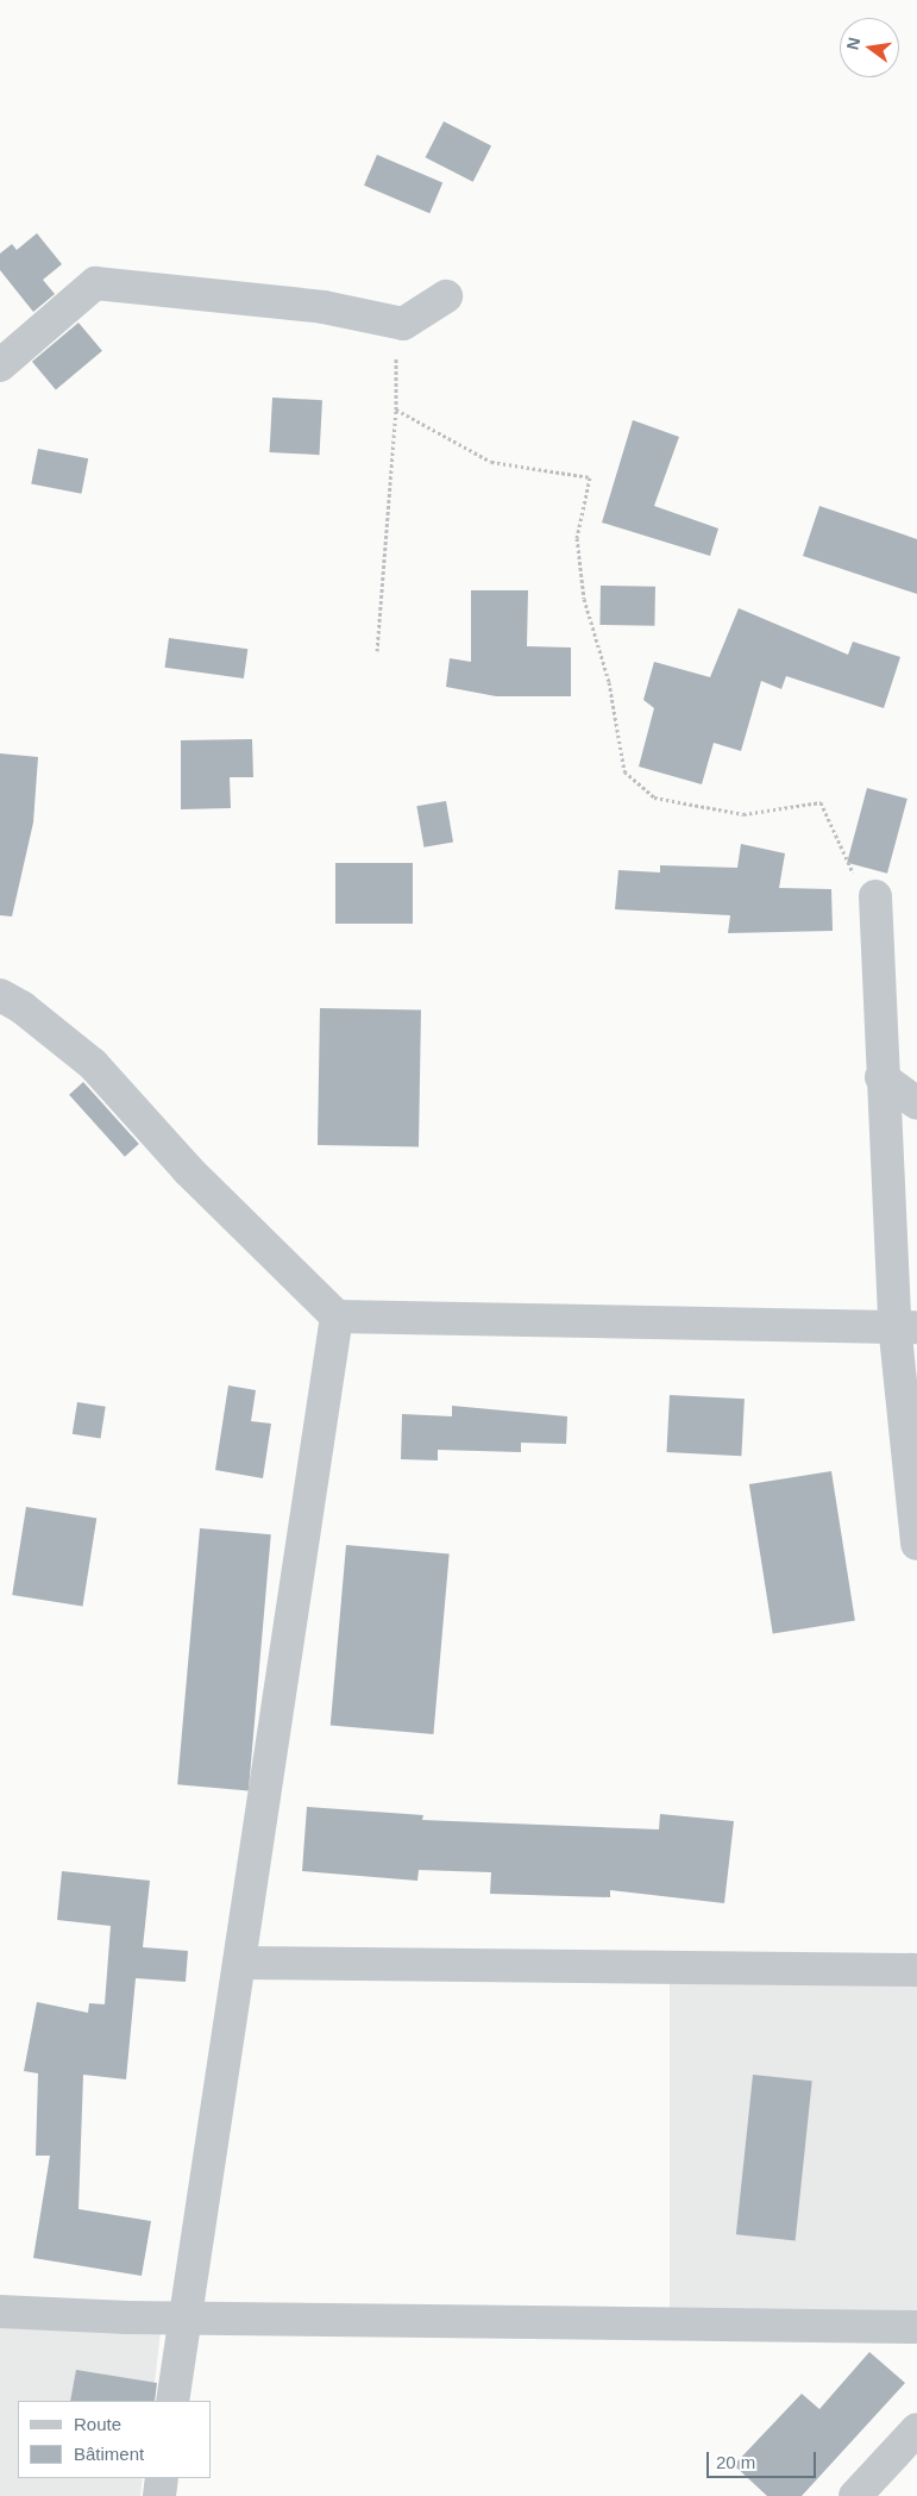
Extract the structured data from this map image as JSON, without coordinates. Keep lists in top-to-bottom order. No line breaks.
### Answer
{"legend":["Route","Bâtiment"],"scale_bar":"20 m","north":"left"}
